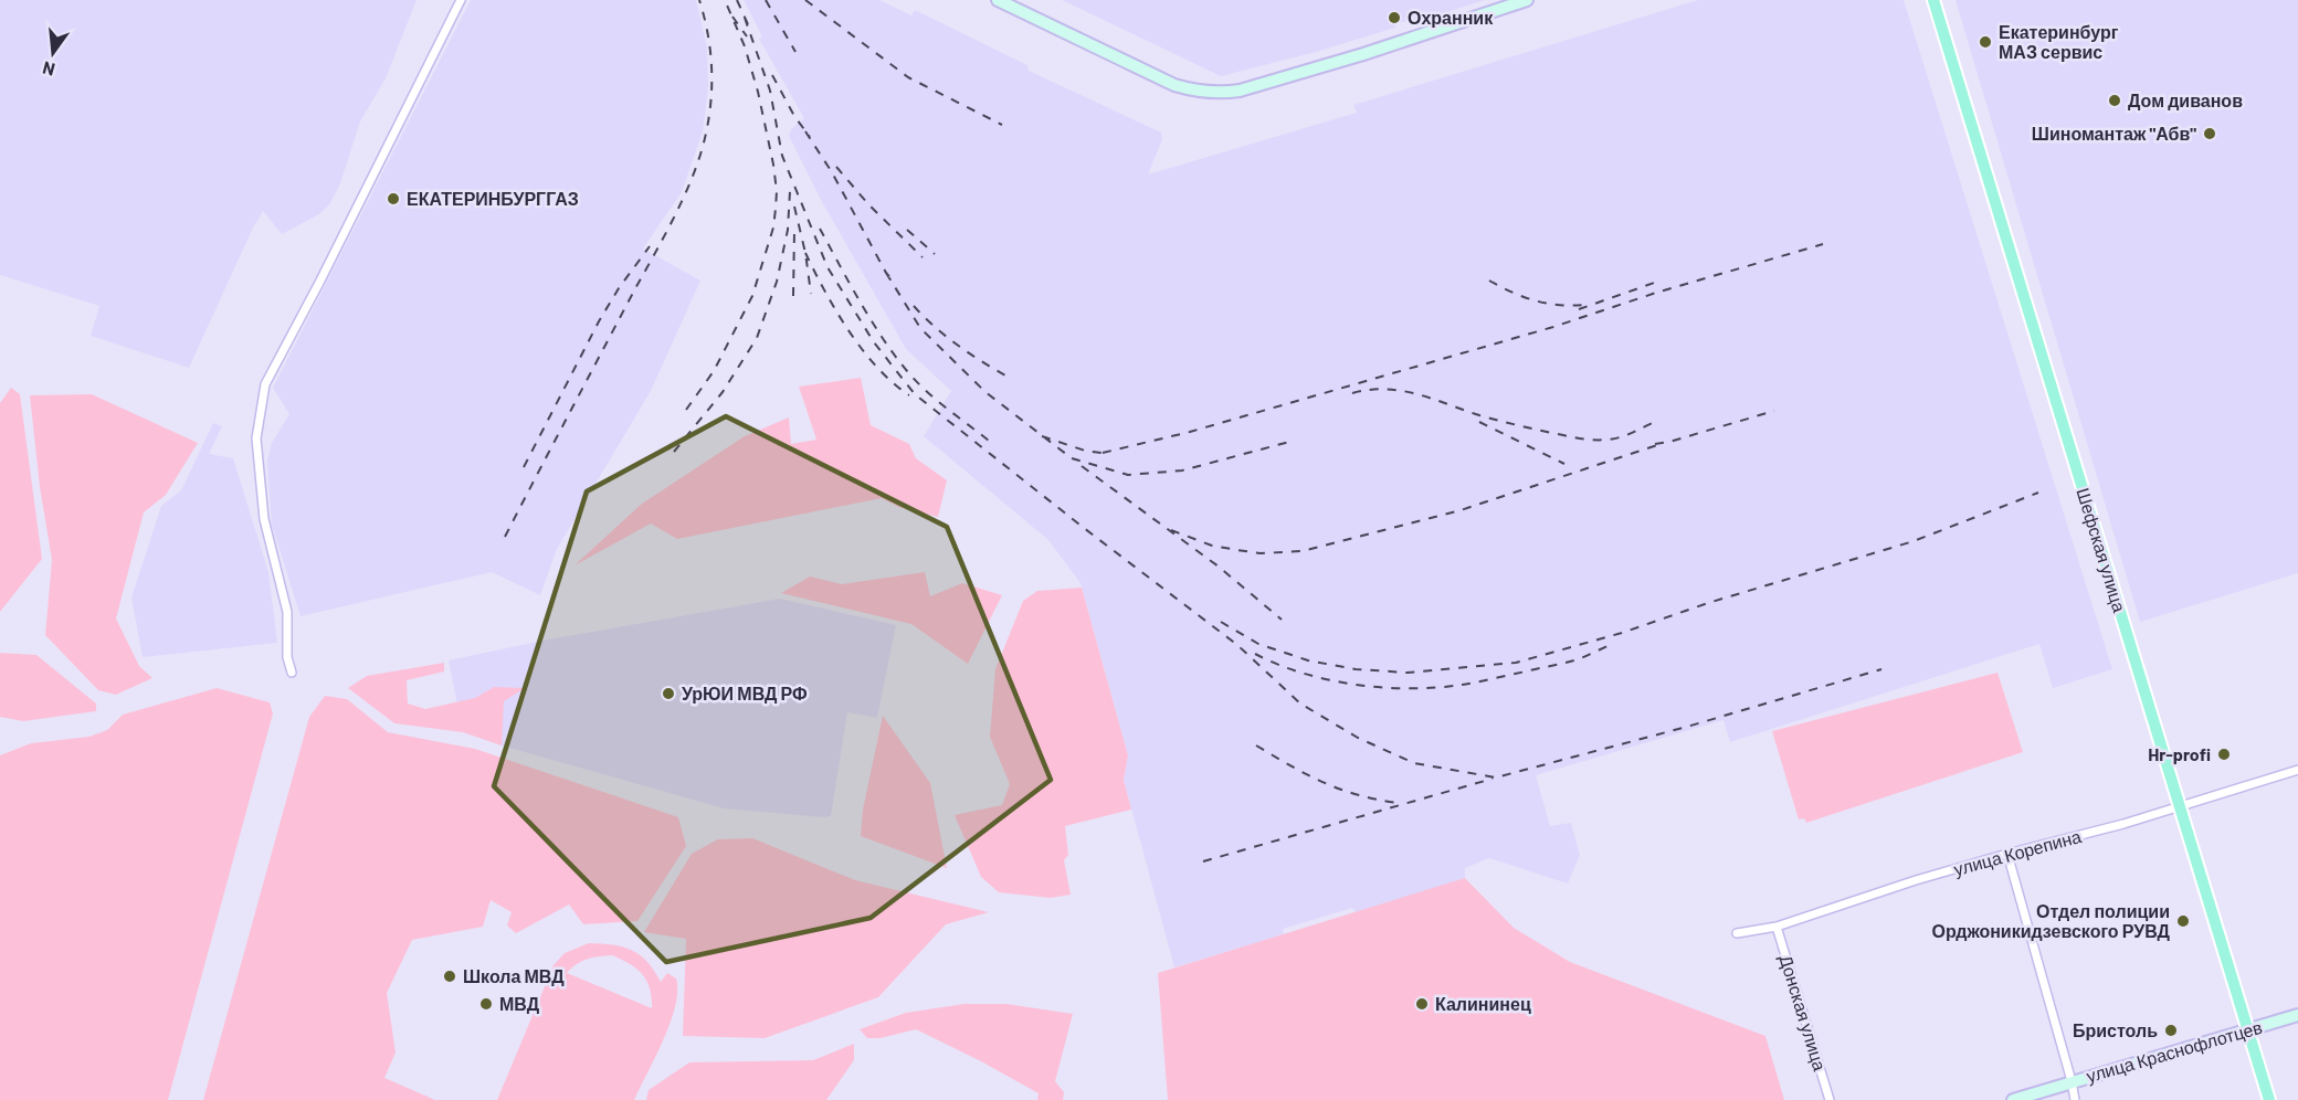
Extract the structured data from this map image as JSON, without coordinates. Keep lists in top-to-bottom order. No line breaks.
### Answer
{"streets":{"main road":["Шефская улица","улица Краснофлотцев"],"street":["улица Корепина","Донская улица"]},"crossings":[["Шефская улица","улица Корепина"],["Шефская улица","улица Краснофлотцев"],["улица Корепина","Донская улица"]],"places":["Охранник","Екатеринбург МАЗ сервис","Дом диванов","Шиномантаж \"Абв\"","ЕКАТЕРИНБУРГГАЗ","УрЮИ МВД РФ","Hr-profi","Отдел полиции Орджоникидзевского РУВД","Школа МВД","МВД","Калининец","Бристоль"],"north":"bottom"}
